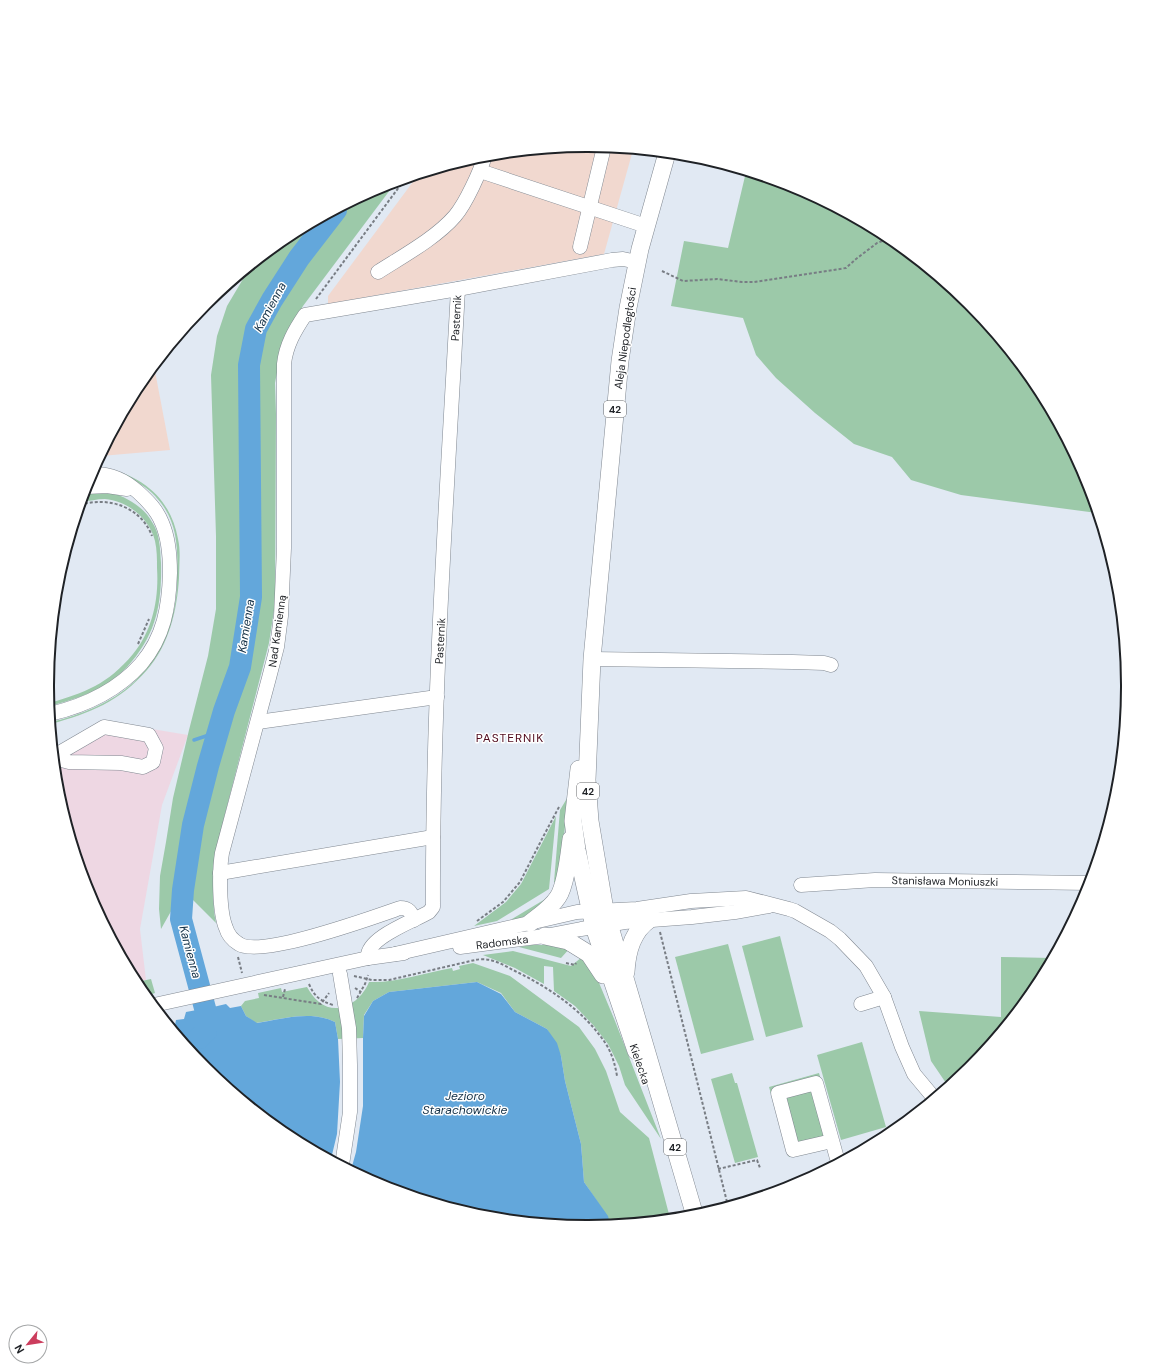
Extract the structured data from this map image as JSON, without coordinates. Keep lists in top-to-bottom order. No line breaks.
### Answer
{"streets":{"main road":["Aleja Niepodległości","42","Kielecka"],"street":["Pasternik","Nad Kamienną","Stanisława Moniuszki","Radomska"]},"crossings":[["Pasternik","Aleja Niepodległości"],["Pasternik","Nad Kamienną"],["Pasternik","Radomska"],["Aleja Niepodległości","Radomska"],["Aleja Niepodległości","Kielecka"],["Radomska","Kielecka"]],"districts":["PASTERNIK"],"water":["Kamienna","Jezioro Starachowickie"],"north":"bottom left"}
